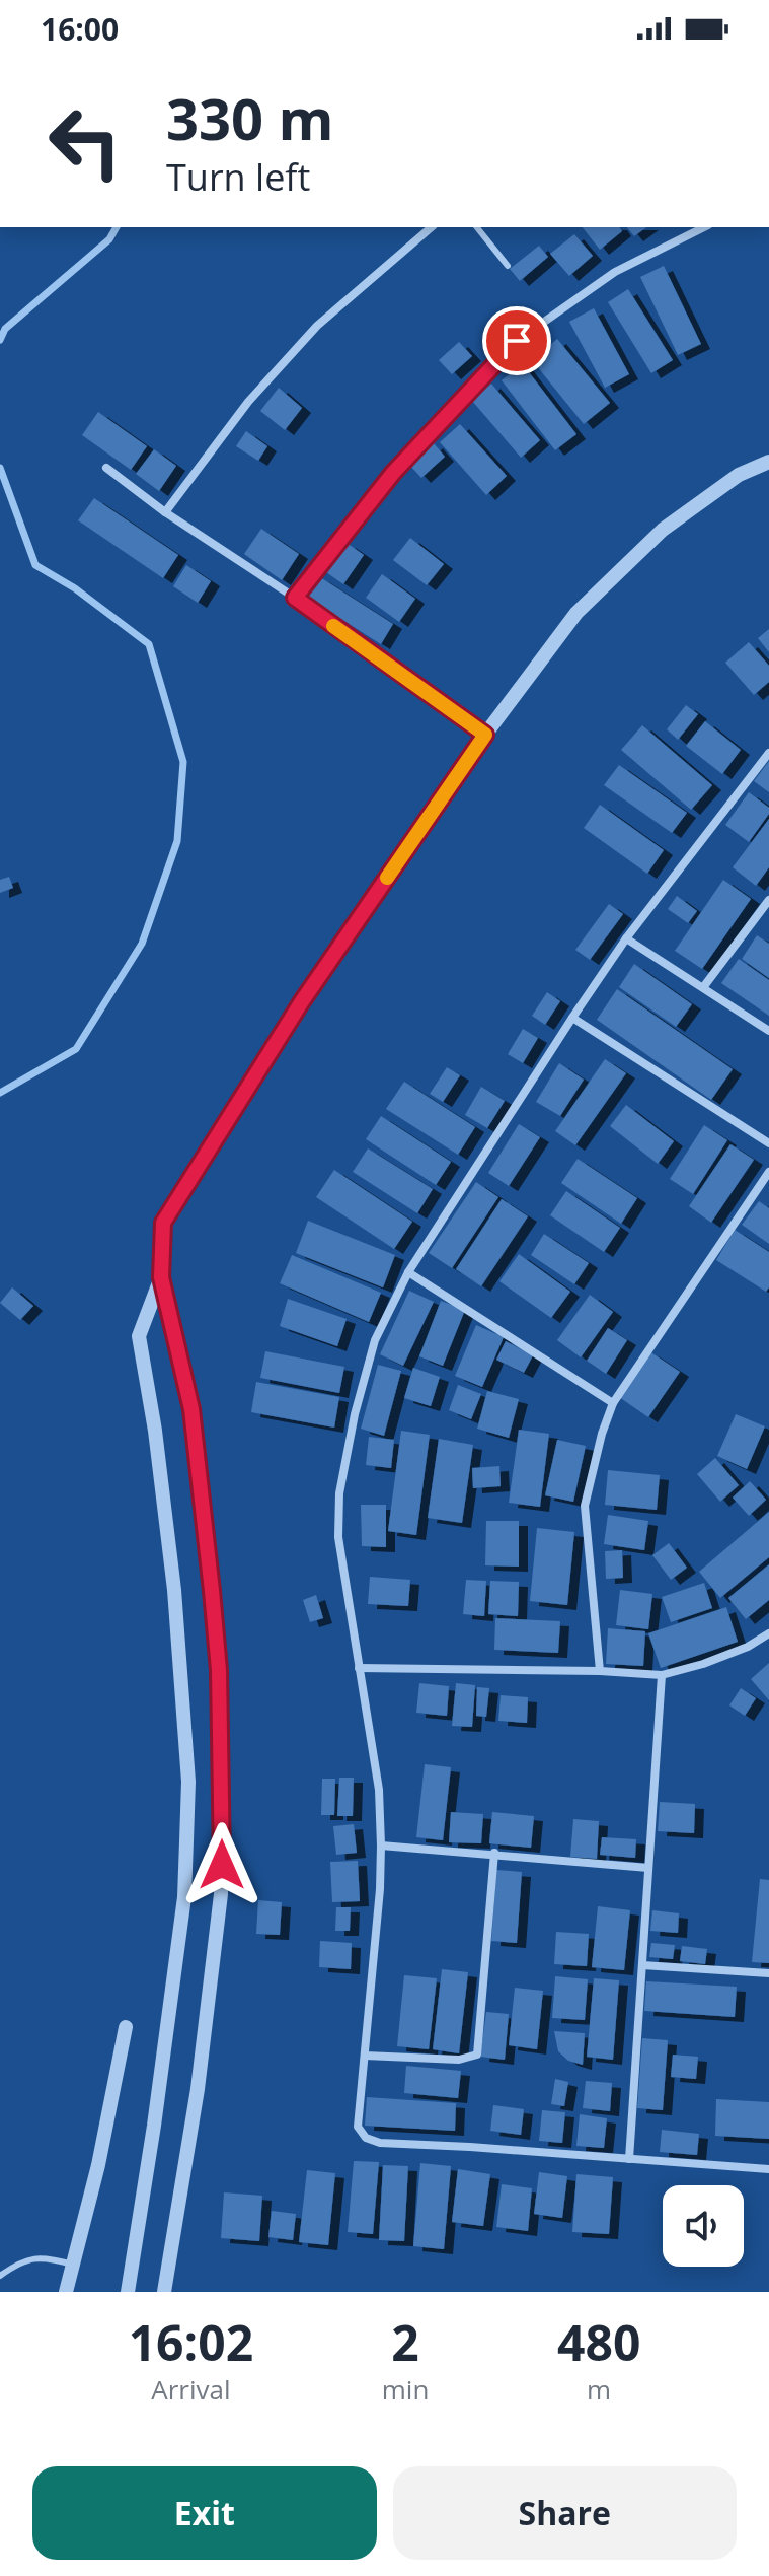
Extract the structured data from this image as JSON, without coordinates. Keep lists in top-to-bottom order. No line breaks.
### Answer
{"page":{"status":"16:00","turn":["330 m","Turn left"],"eta":["16:02","Arrival","2","min","480","m"],"buttons":["Exit","Share"]}}
